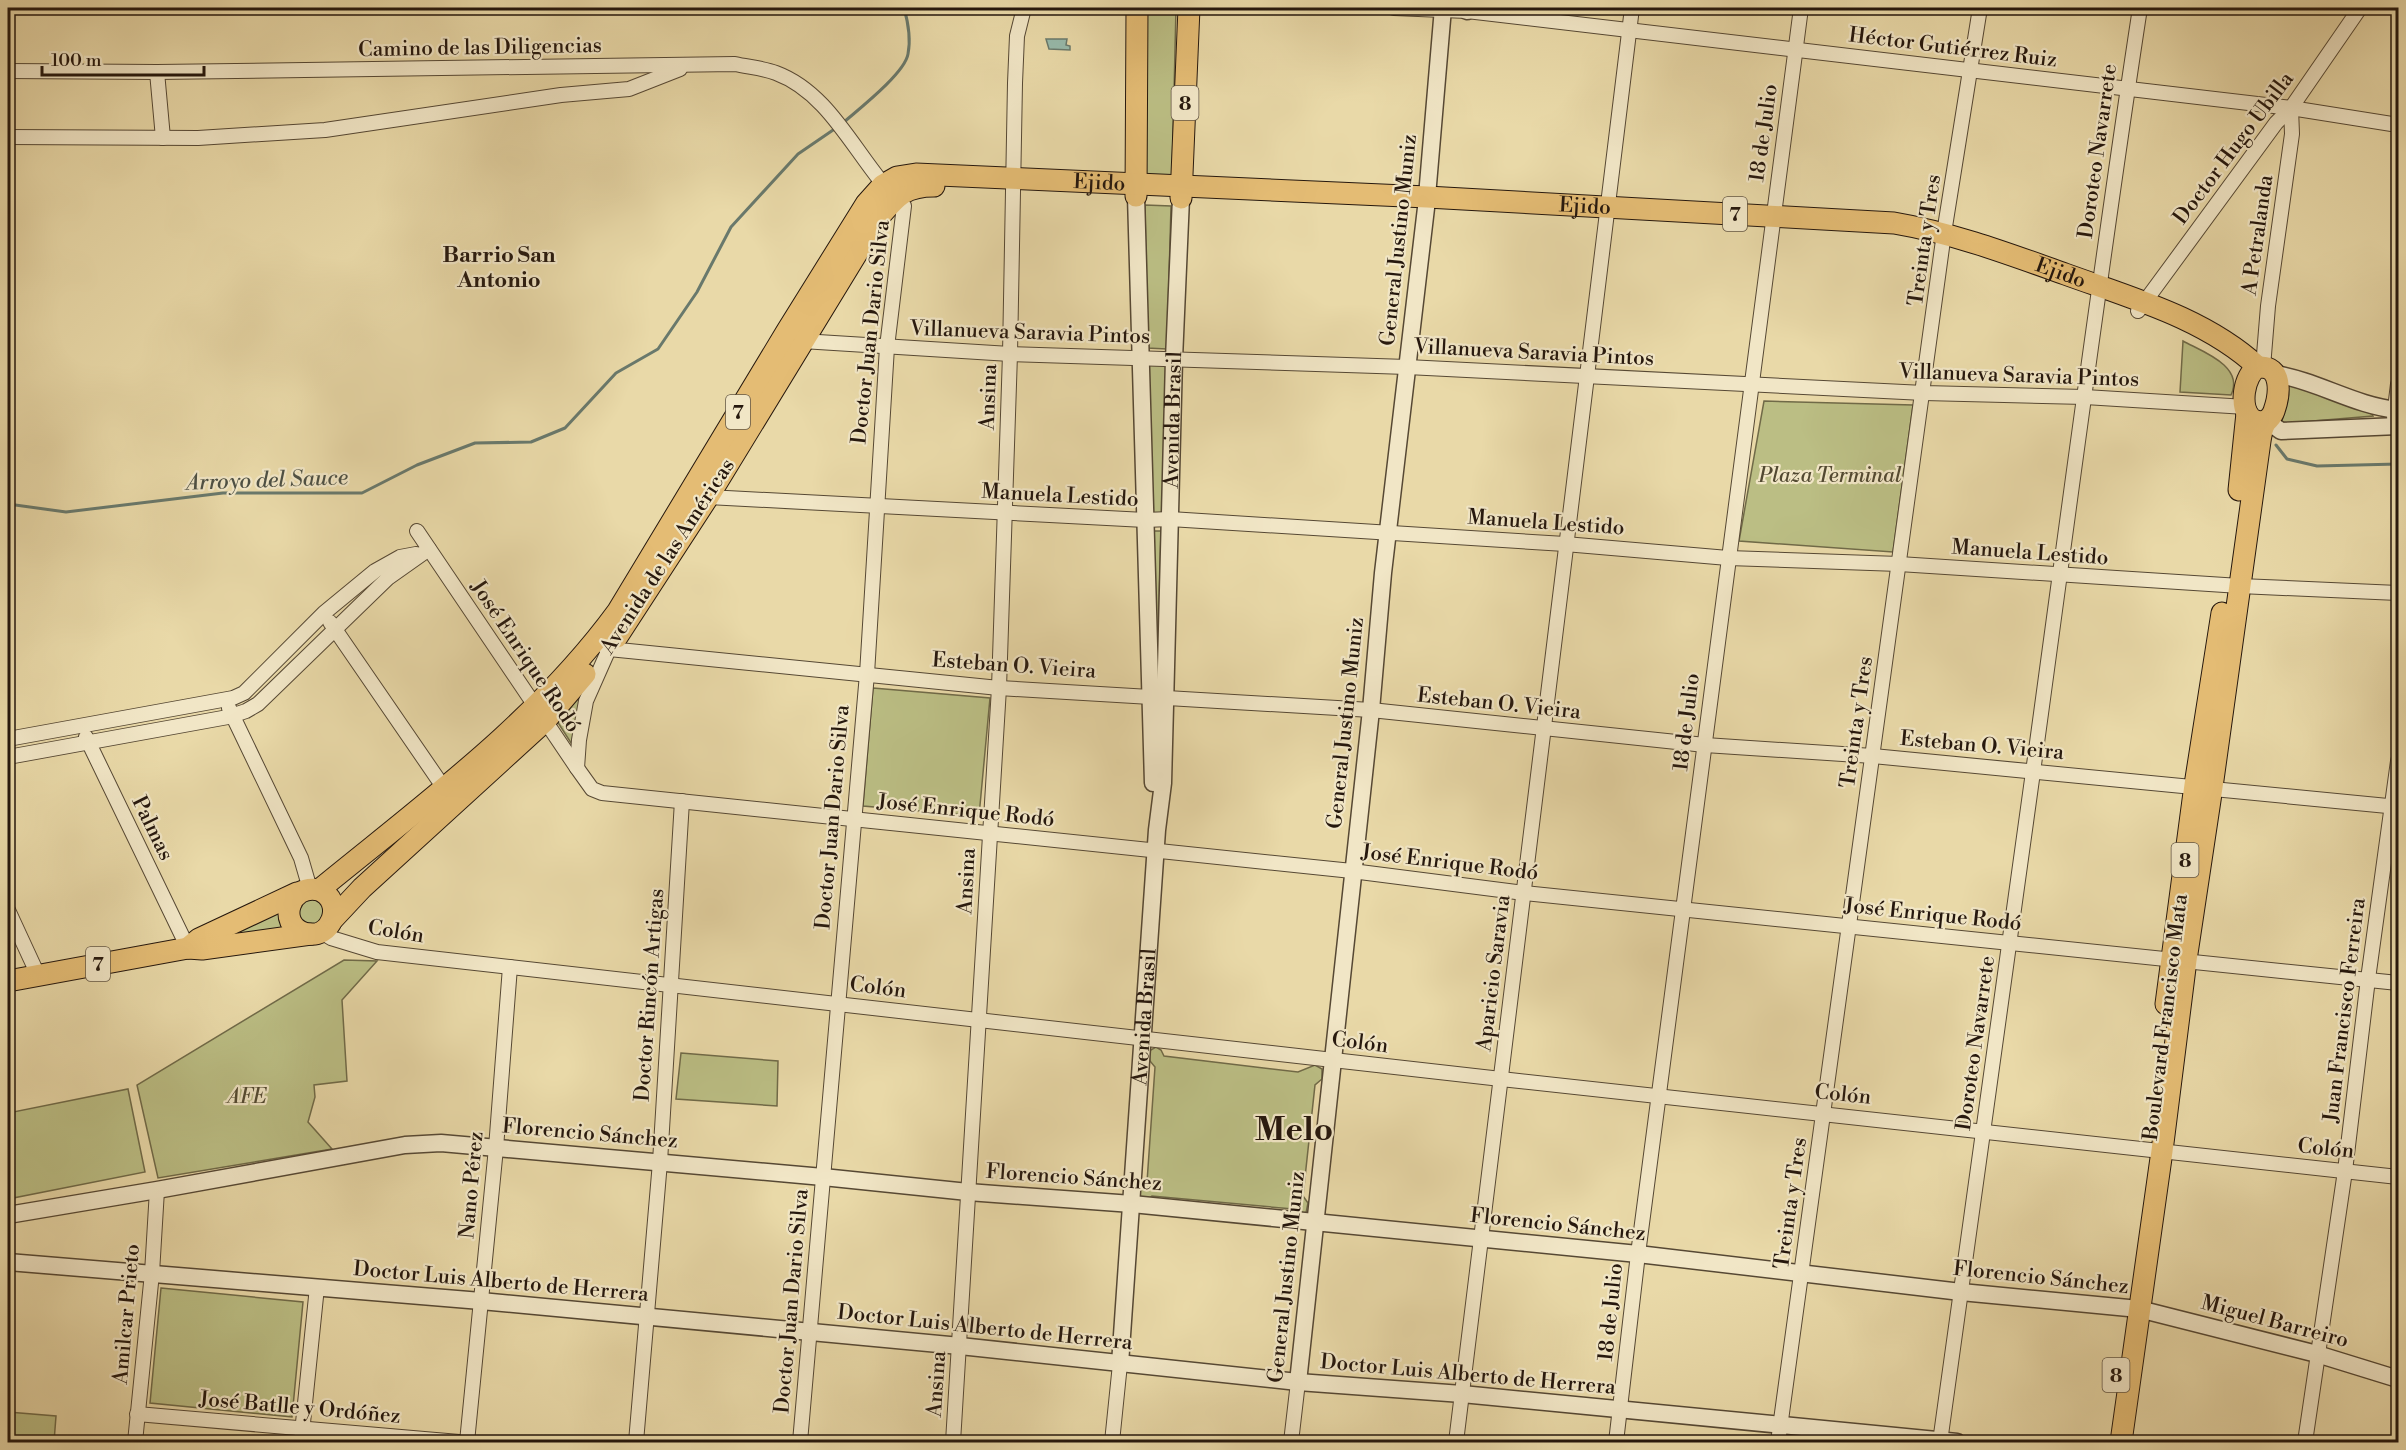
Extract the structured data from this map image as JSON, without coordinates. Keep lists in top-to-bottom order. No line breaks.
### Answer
{"streets":{"main road":["8","Ejido","7","Avenida Brasil","Avenida de las Américas","Boulevard Francisco Mata"],"street":["Camino de las Diligencias","Héctor Gutiérrez Ruiz","18 de Julio","Doctor Hugo Ubilla","Doroteo Navarrete","A Petralanda","General Justino Muniz","Treinta y Tres","Doctor Juan Dario Silva","Villanueva Saravia Pintos","Ansina","Manuela Lestido","José Enrique Rodó","Esteban O. Vieira","Palmas","Colón","Aparicio Saravia","Doctor Rincón Artigas","Juan Francisco Ferreira","Florencio Sánchez","Nano Pérez","Doctor Luis Alberto de Herrera","Amilcar Prieto","Miguel Barreiro","José Batlle y Ordóñez"]},"crossings":[["Camino de las Diligencias","Ejido"],["Camino de las Diligencias","Doctor Juan Dario Silva"],["Camino de las Diligencias","Avenida de las Américas"],["Héctor Gutiérrez Ruiz","18 de Julio"],["Héctor Gutiérrez Ruiz","Doctor Hugo Ubilla"],["Héctor Gutiérrez Ruiz","Doroteo Navarrete"],["Héctor Gutiérrez Ruiz","A Petralanda"],["Héctor Gutiérrez Ruiz","General Justino Muniz"],["Héctor Gutiérrez Ruiz","Treinta y Tres"],["Héctor Gutiérrez Ruiz","Aparicio Saravia"],["18 de Julio","Ejido"],["18 de Julio","Villanueva Saravia Pintos"],["18 de Julio","Manuela Lestido"],["18 de Julio","José Enrique Rodó"],["18 de Julio","Esteban O. Vieira"],["18 de Julio","Colón"],["18 de Julio","Florencio Sánchez"],["18 de Julio","Doctor Luis Alberto de Herrera"],["Doctor Hugo Ubilla","Ejido"],["Doctor Hugo Ubilla","A Petralanda"],["Doroteo Navarrete","Ejido"],["Doroteo Navarrete","Villanueva Saravia Pintos"],["Doroteo Navarrete","Manuela Lestido"],["Doroteo Navarrete","José Enrique Rodó"],["Doroteo Navarrete","Esteban O. Vieira"],["Doroteo Navarrete","Colón"],["Doroteo Navarrete","Florencio Sánchez"],["Doroteo Navarrete","Doctor Luis Alberto de Herrera"],["Ejido","A Petralanda"],["Ejido","General Justino Muniz"],["Ejido","Treinta y Tres"],["Ejido","Doctor Juan Dario Silva"],["Ejido","Ansina"],["Ejido","Avenida Brasil"],["Ejido","Avenida de las Américas"],["Ejido","Aparicio Saravia"],["General Justino Muniz","Villanueva Saravia Pintos"],["General Justino Muniz","Manuela Lestido"],["General Justino Muniz","José Enrique Rodó"],["General Justino Muniz","Esteban O. Vieira"],["General Justino Muniz","Colón"],["General Justino Muniz","Florencio Sánchez"],["General Justino Muniz","Doctor Luis Alberto de Herrera"],["Treinta y Tres","Villanueva Saravia Pintos"],["Treinta y Tres","Manuela Lestido"],["Treinta y Tres","José Enrique Rodó"],["Treinta y Tres","Esteban O. Vieira"],["Treinta y Tres","Colón"],["Treinta y Tres","Florencio Sánchez"],["Treinta y Tres","Doctor Luis Alberto de Herrera"],["Doctor Juan Dario Silva","Villanueva Saravia Pintos"],["Doctor Juan Dario Silva","Manuela Lestido"],["Doctor Juan Dario Silva","Avenida de las Américas"],["Doctor Juan Dario Silva","José Enrique Rodó"],["Doctor Juan Dario Silva","Esteban O. Vieira"],["Doctor Juan Dario Silva","Colón"],["Doctor Juan Dario Silva","Florencio Sánchez"],["Doctor Juan Dario Silva","Doctor Luis Alberto de Herrera"],["Villanueva Saravia Pintos","Ansina"],["Villanueva Saravia Pintos","Avenida Brasil"],["Villanueva Saravia Pintos","Avenida de las Américas"],["Villanueva Saravia Pintos","Aparicio Saravia"],["Villanueva Saravia Pintos","Boulevard Francisco Mata"],["Ansina","Manuela Lestido"],["Ansina","José Enrique Rodó"],["Ansina","Esteban O. Vieira"],["Ansina","Colón"],["Ansina","Florencio Sánchez"],["Ansina","Doctor Luis Alberto de Herrera"],["Avenida Brasil","Manuela Lestido"],["Avenida Brasil","José Enrique Rodó"],["Avenida Brasil","Esteban O. Vieira"],["Avenida Brasil","Colón"],["Avenida Brasil","Florencio Sánchez"],["Avenida Brasil","Doctor Luis Alberto de Herrera"],["Manuela Lestido","Avenida de las Américas"],["Manuela Lestido","Aparicio Saravia"],["Manuela Lestido","Boulevard Francisco Mata"],["Avenida de las Américas","José Enrique Rodó"],["Avenida de las Américas","Esteban O. Vieira"],["Avenida de las Américas","Palmas"],["Avenida de las Américas","Colón"],["José Enrique Rodó","Aparicio Saravia"],["José Enrique Rodó","Doctor Rincón Artigas"],["José Enrique Rodó","Juan Francisco Ferreira"],["José Enrique Rodó","Boulevard Francisco Mata"],["Esteban O. Vieira","Aparicio Saravia"],["Esteban O. Vieira","Juan Francisco Ferreira"],["Esteban O. Vieira","Boulevard Francisco Mata"],["Colón","Aparicio Saravia"],["Colón","Doctor Rincón Artigas"],["Colón","Juan Francisco Ferreira"],["Colón","Boulevard Francisco Mata"],["Colón","Nano Pérez"],["Aparicio Saravia","Florencio Sánchez"],["Aparicio Saravia","Doctor Luis Alberto de Herrera"],["Doctor Rincón Artigas","Florencio Sánchez"],["Doctor Rincón Artigas","Doctor Luis Alberto de Herrera"],["Juan Francisco Ferreira","Miguel Barreiro"],["Boulevard Francisco Mata","Florencio Sánchez"],["Boulevard Francisco Mata","Miguel Barreiro"],["Florencio Sánchez","Nano Pérez"],["Florencio Sánchez","Amilcar Prieto"],["Florencio Sánchez","Miguel Barreiro"],["Nano Pérez","Doctor Luis Alberto de Herrera"],["Doctor Luis Alberto de Herrera","Amilcar Prieto"],["Amilcar Prieto","José Batlle y Ordóñez"]],"districts":["Barrio San Antonio","Melo"],"water":["Arroyo del Sauce"],"parks":["Plaza Terminal","AFE"],"scale_bar":"100 m"}
